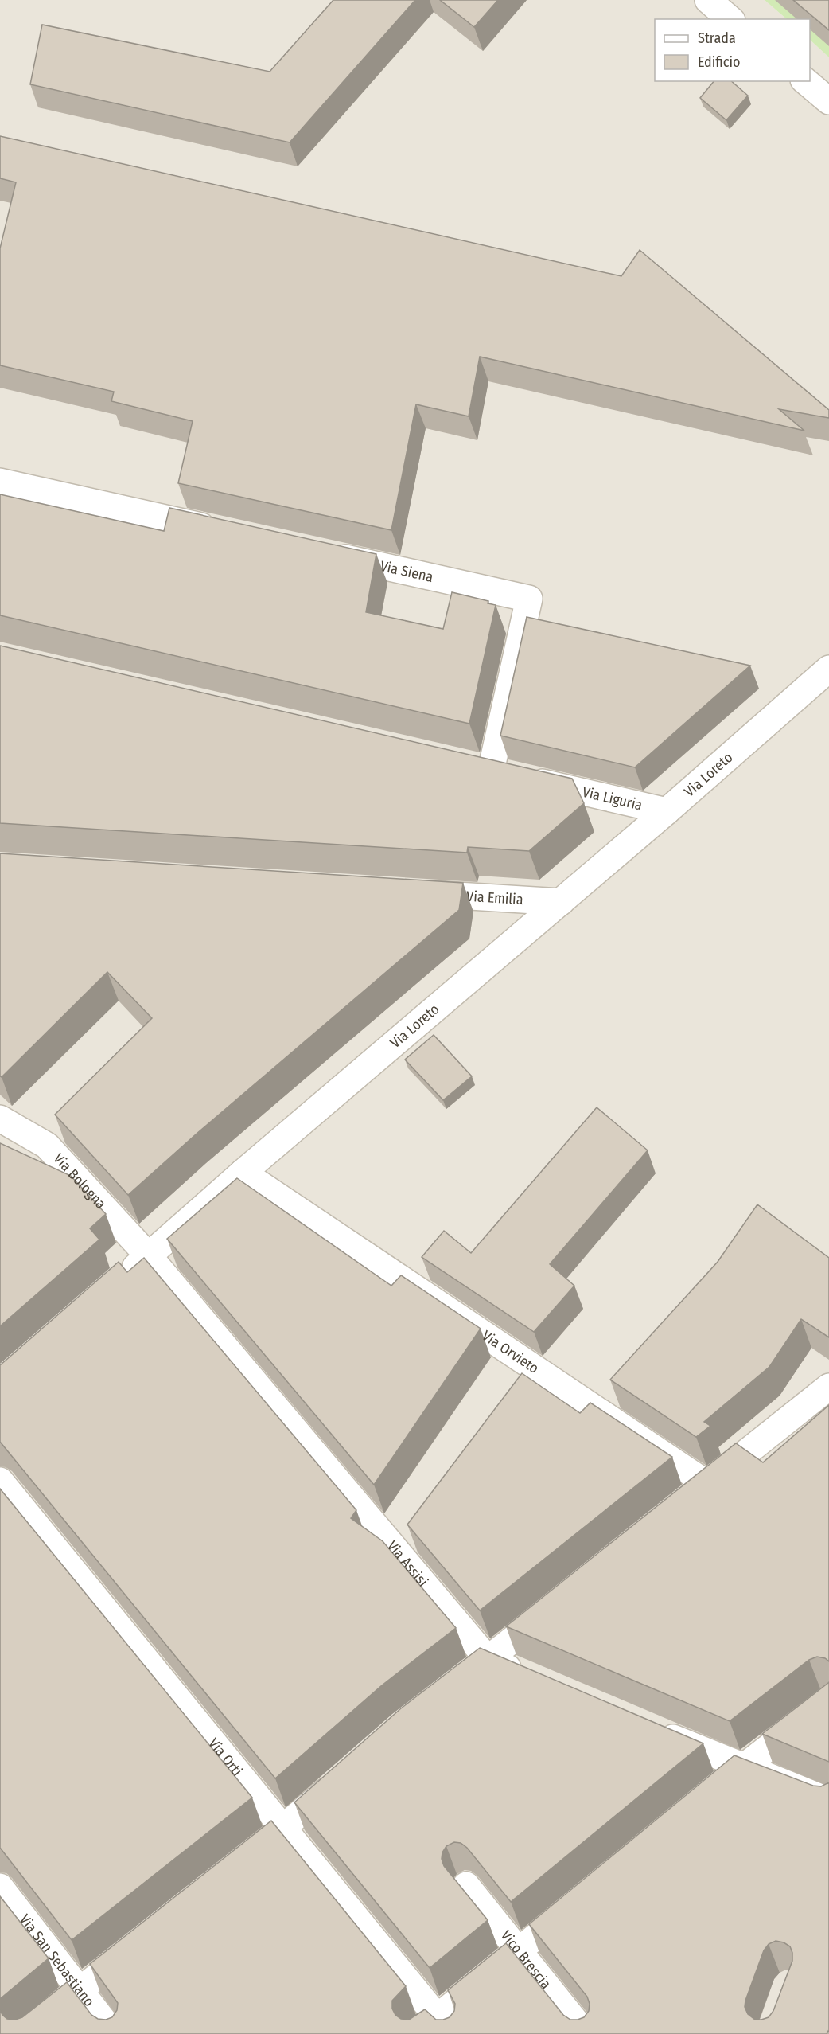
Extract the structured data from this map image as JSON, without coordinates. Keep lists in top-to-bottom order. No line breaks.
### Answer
{"streets":{"street":["Via Siena","Via Loreto","Via Liguria","Via Emilia","Via Bologna","Via Orvieto","Via Assisi","Via Orti","Vico Brescia","Via San Sebastiano"]},"crossings":[["Via Siena","Via Liguria"],["Via Loreto","Via Liguria"],["Via Loreto","Via Emilia"],["Via Loreto","Via Bologna"],["Via Loreto","Via Orvieto"],["Via Loreto","Via Assisi"],["Via Bologna","Via Assisi"]],"legend":["Strada","Edificio"]}
